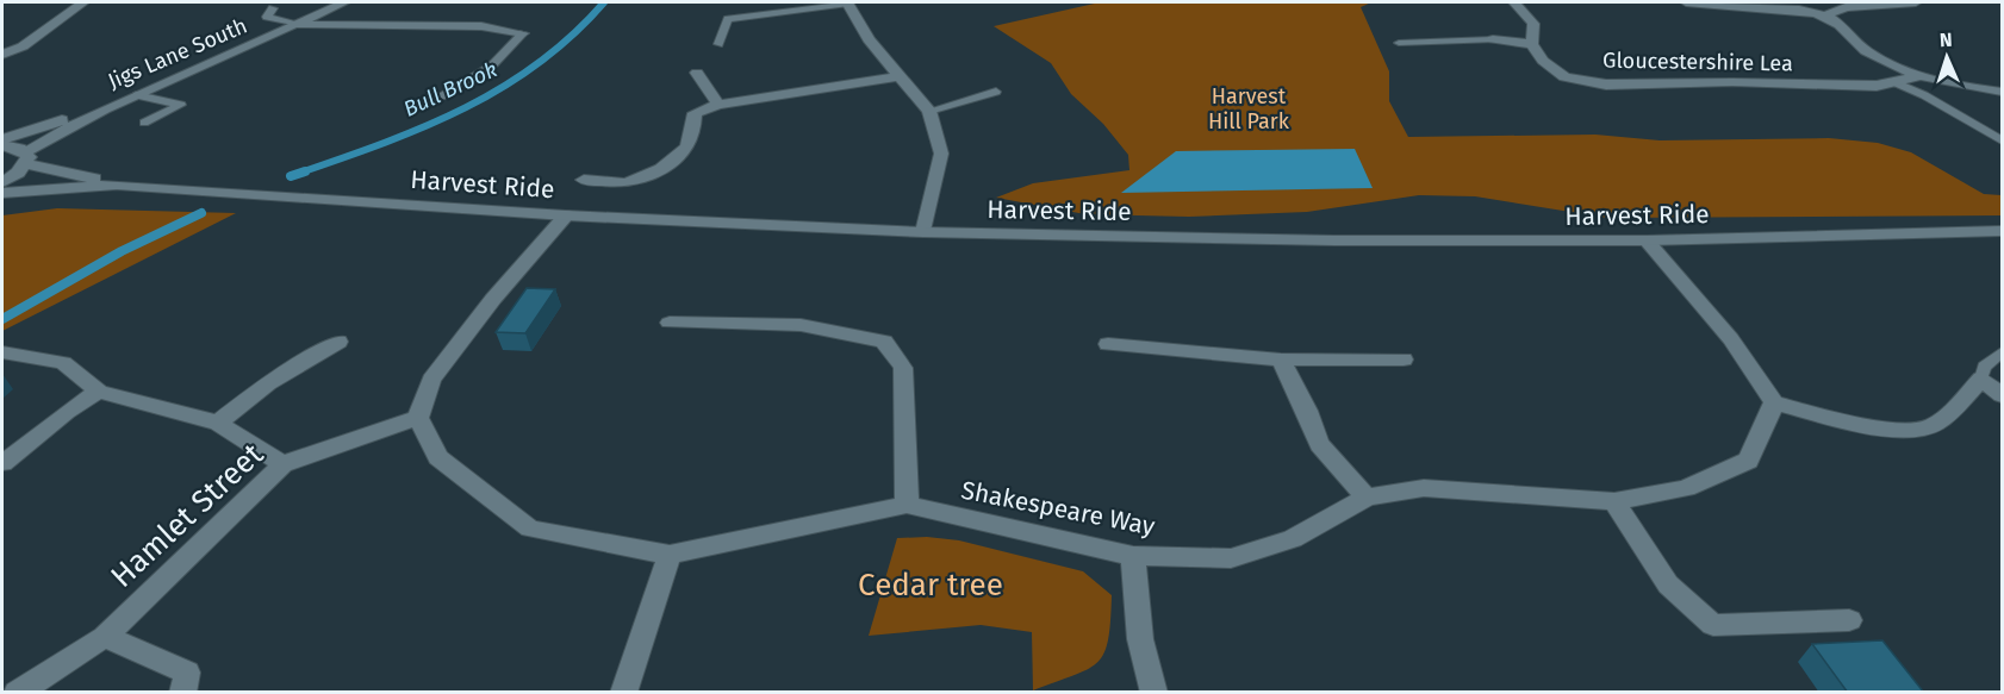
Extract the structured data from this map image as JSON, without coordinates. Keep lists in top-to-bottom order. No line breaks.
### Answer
{"streets":{"street":["Jigs Lane South","Gloucestershire Lea","Harvest Ride","Shakespeare Way","Hamlet Street"]},"crossings":[["Jigs Lane South","Harvest Ride"],["Shakespeare Way","Hamlet Street"]],"water":["Bull Brook"],"parks":["Harvest Hill Park","Cedar tree"],"north":"top"}
